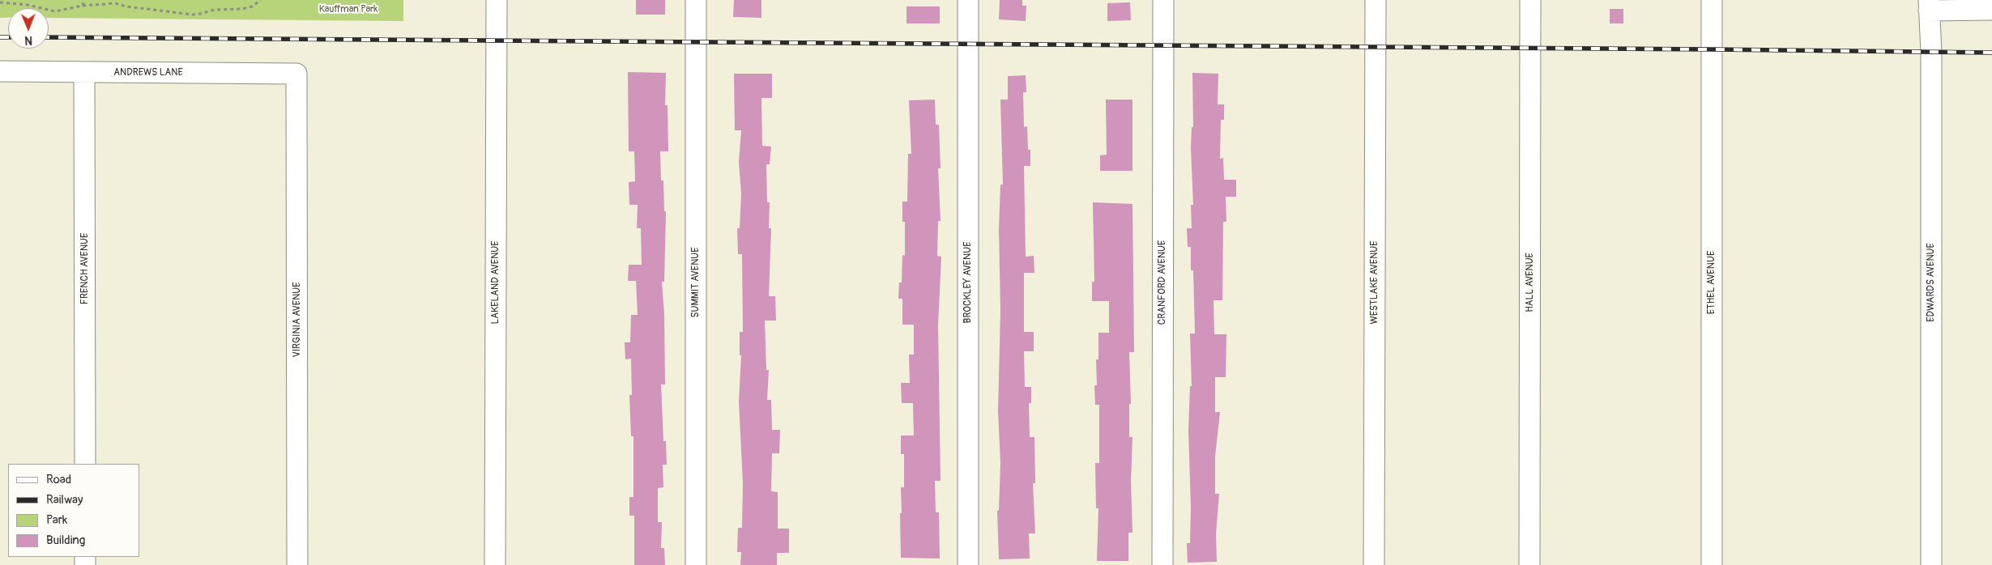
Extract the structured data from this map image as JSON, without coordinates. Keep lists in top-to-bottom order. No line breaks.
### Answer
{"streets":{"street":["ANDREWS LANE","FRENCH AVENUE","LAKELAND AVENUE","SUMMIT AVENUE","BROCKLEY AVENUE","CRANFORD AVENUE","WESTLAKE AVENUE","HALL AVENUE","ETHEL AVENUE","EDWARDS AVENUE","VIRGINIA AVENUE"]},"crossings":[["ANDREWS LANE","FRENCH AVENUE"],["ANDREWS LANE","VIRGINIA AVENUE"]],"parks":["Kauffman Park"],"legend":["Road","Railway","Park","Building"],"north":"bottom"}
